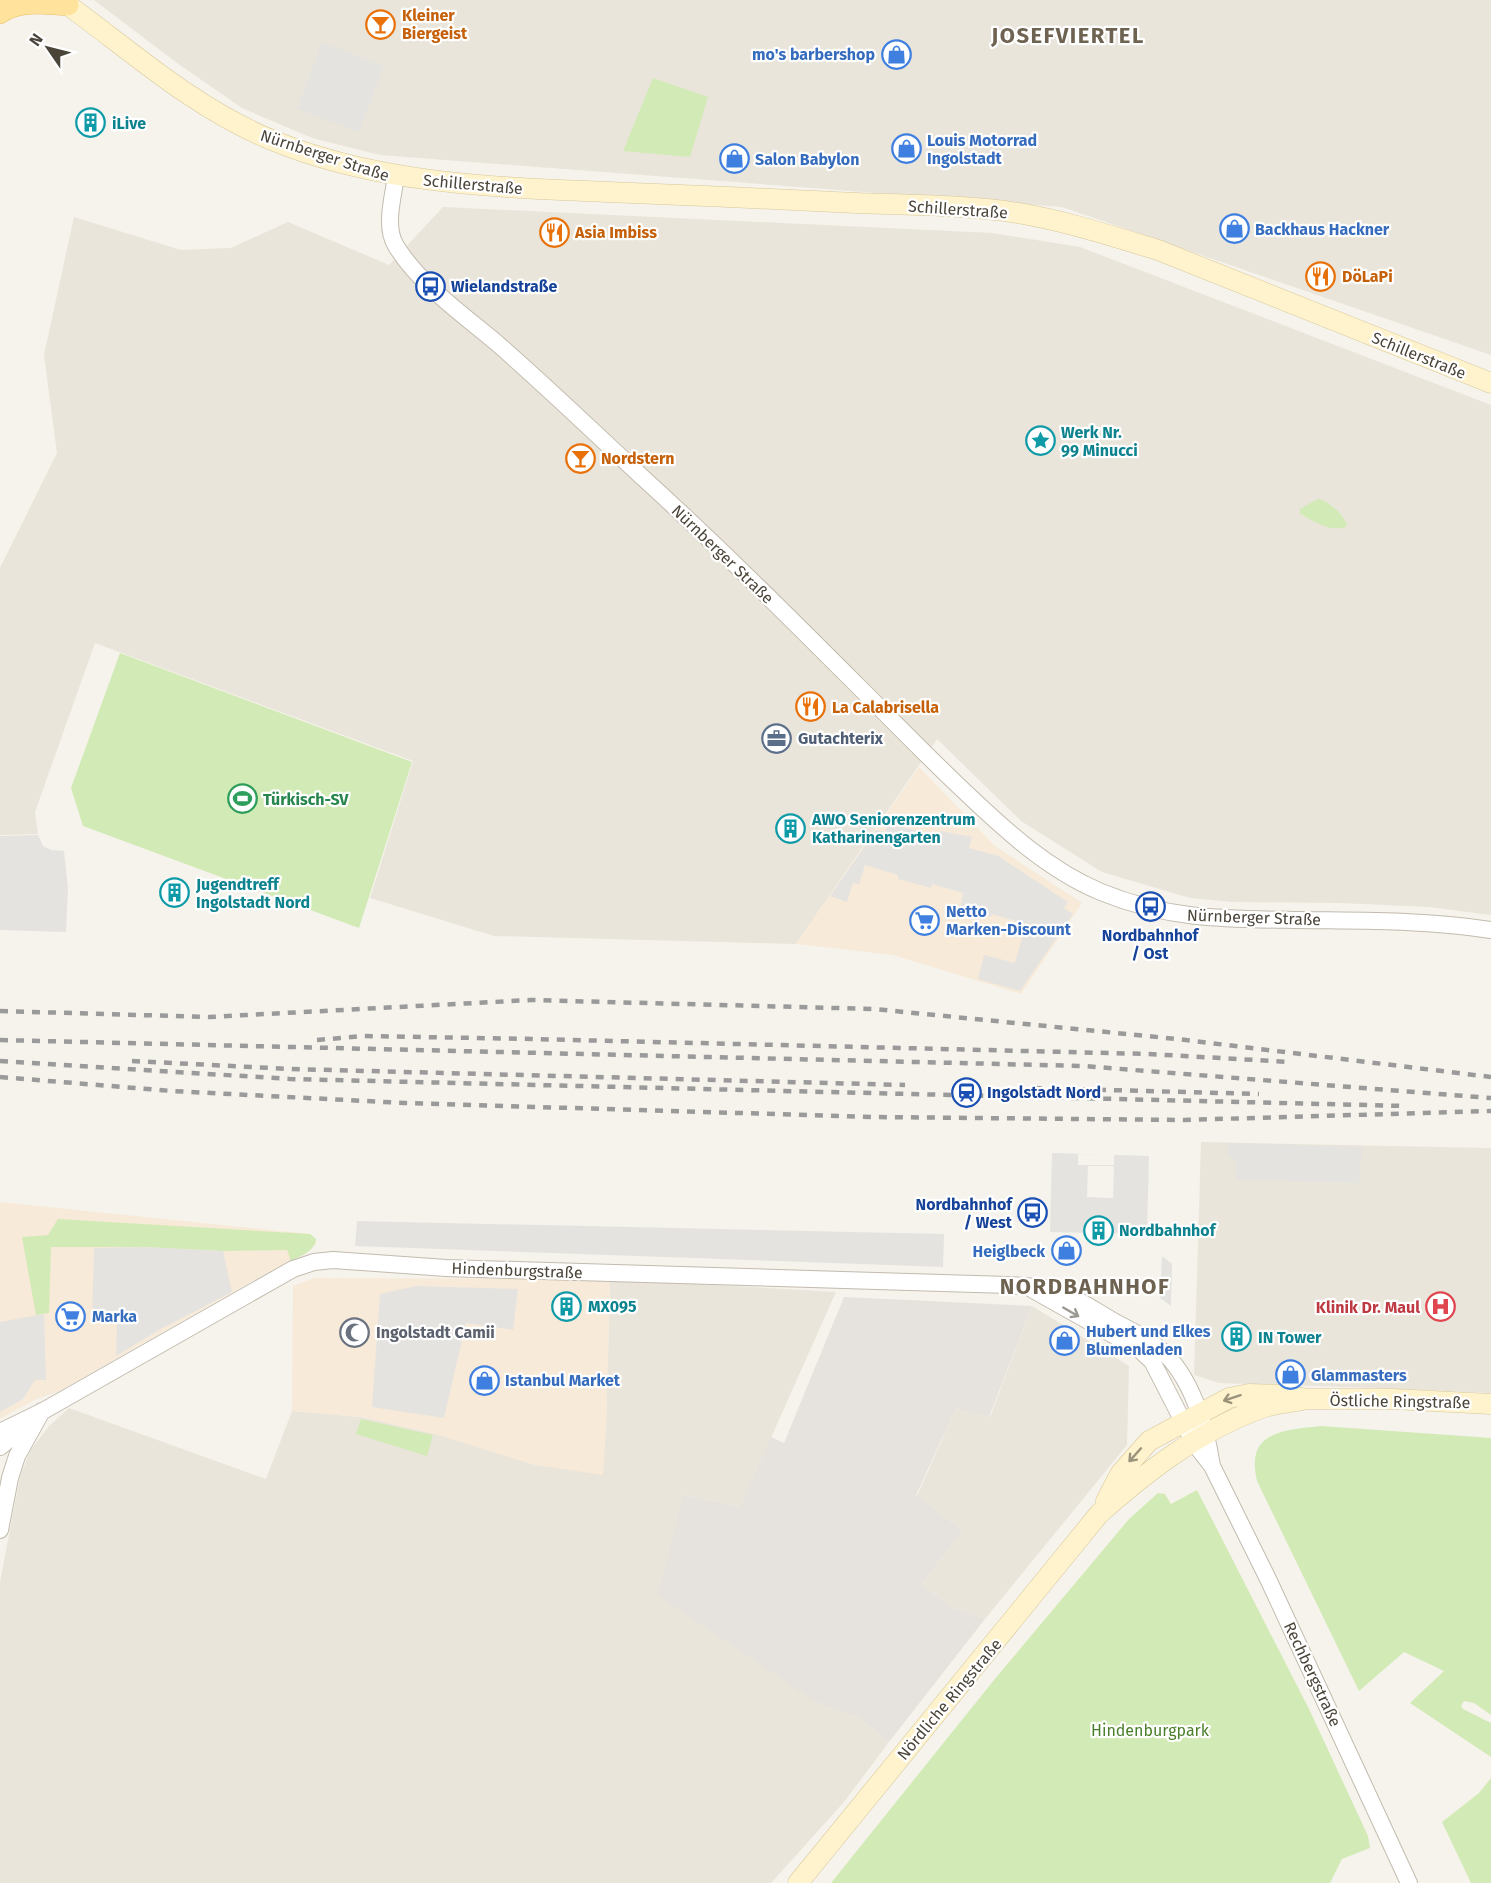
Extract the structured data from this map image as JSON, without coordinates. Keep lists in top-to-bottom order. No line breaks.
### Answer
{"streets":{"main road":["Nürnberger Straße","Schillerstraße","Östliche Ringstraße","Nördliche Ringstraße"],"street":["Hindenburgstraße","Rechbergstraße"]},"crossings":[["Nürnberger Straße","Schillerstraße"],["Hindenburgstraße","Östliche Ringstraße"],["Hindenburgstraße","Rechbergstraße"],["Hindenburgstraße","Nördliche Ringstraße"],["Östliche Ringstraße","Rechbergstraße"],["Östliche Ringstraße","Nördliche Ringstraße"],["Rechbergstraße","Nördliche Ringstraße"]],"districts":["JOSEFVIERTEL","NORDBAHNHOF"],"parks":["Hindenburgpark"],"places":{"bar":["Kleiner Biergeist","Nordstern"],"shop":["mo's barbershop","Louis Motorrad Ingolstadt","Salon Babylon","Backhaus Hackner","Heiglbeck","Hubert und Elkes Blumenladen","Glammasters","Istanbul Market"],"building":["iLive","AWO Seniorenzentrum Katharinengarten","Jugendtreff Ingolstadt Nord","Nordbahnhof","MX095","IN Tower"],"restaurant":["Asia Imbiss","DöLaPi","La Calabrisella"],"bus stop":["Wielandstraße","Nordbahnhof / Ost","Nordbahnhof / West"],"place":["Werk Nr. 99 Minucci"],"office":["Gutachterix"],"sports":["Türkisch-SV"],"supermarket":["Netto Marken-Discount","Marka"],"station":["Ingolstadt Nord"],"hospital":["Klinik Dr. Maul"],"mosque":["Ingolstadt Camii"]},"north":"top left"}
